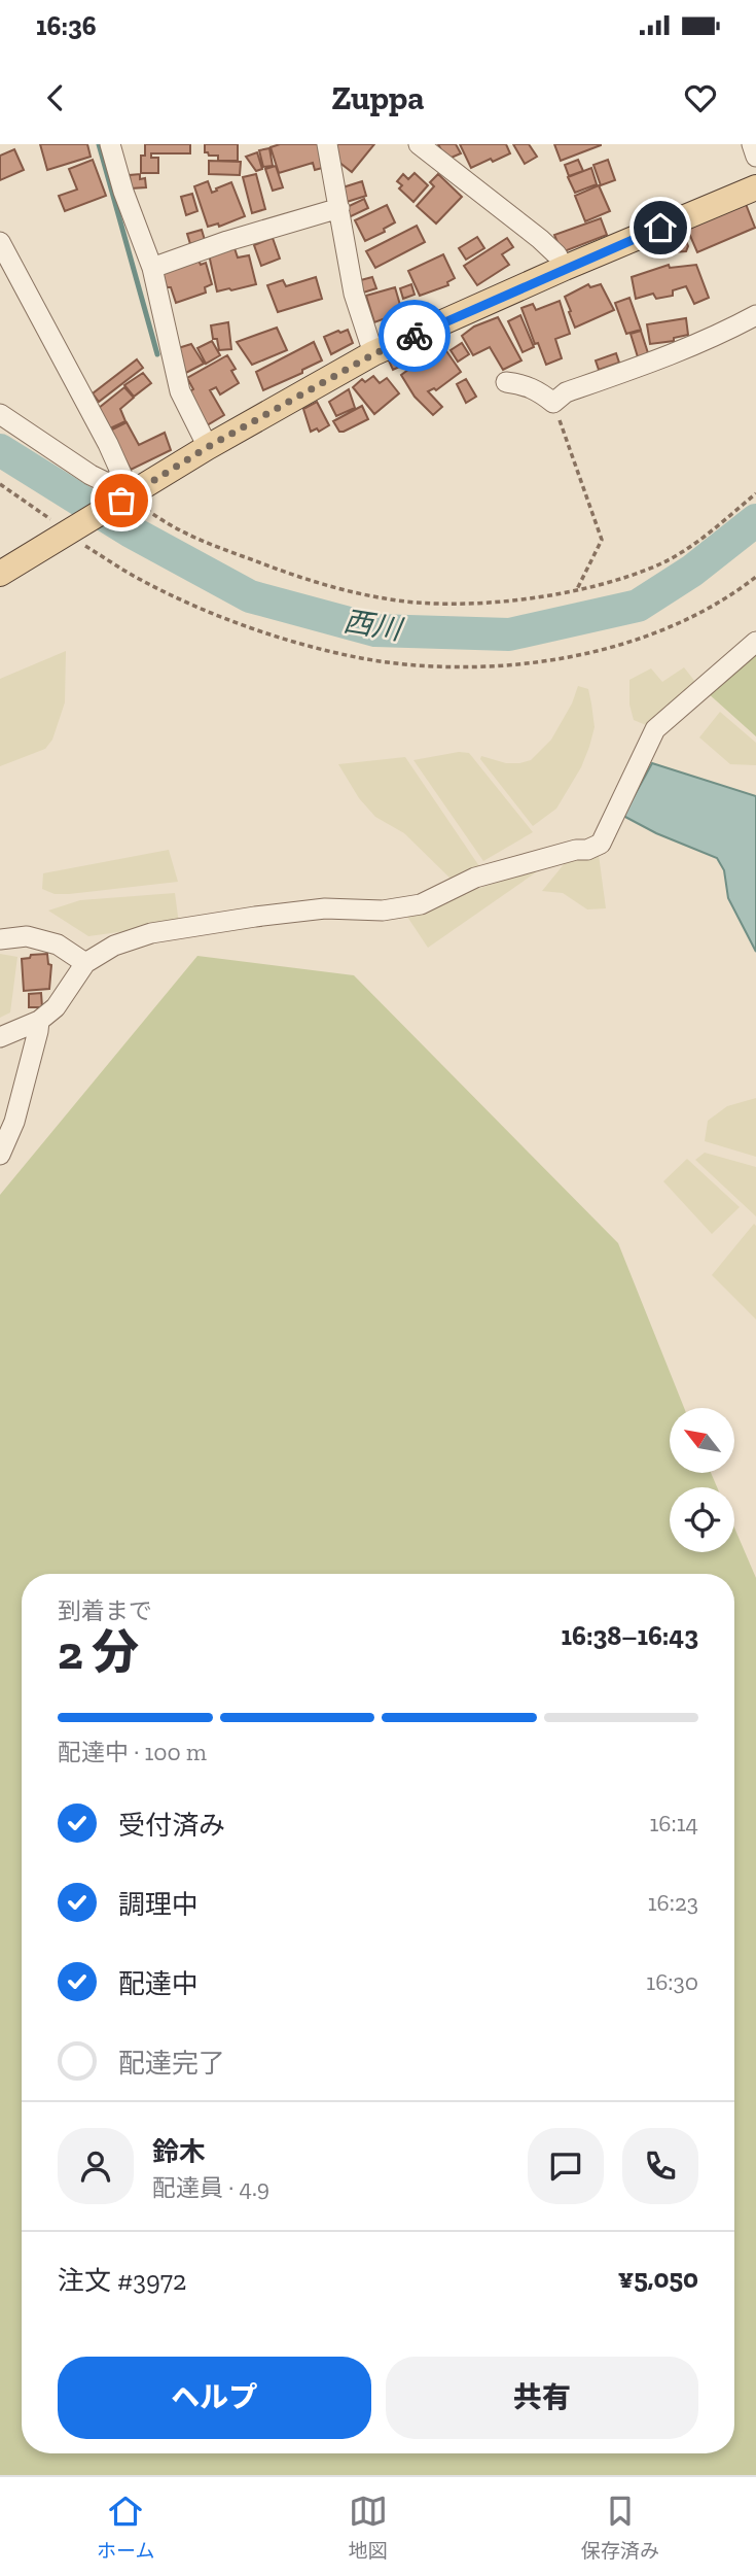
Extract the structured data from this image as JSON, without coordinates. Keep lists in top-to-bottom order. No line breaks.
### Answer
{"water":["西川"],"north":"top left","page":{"status":"16:36","header":"Zuppa","heading":["2 分","到着まで","16:38–16:43"],"panel":["鈴木","配達員 · 4.9","注文 #3972","¥5,050"],"bar":"配達中 · 100 m","list":[["受付済み","16:14"],["調理中","16:23"],["配達中","16:30"],"配達完了"],"buttons":["ヘルプ","共有"],"tabs":["ホーム","地図","保存済み"]}}
